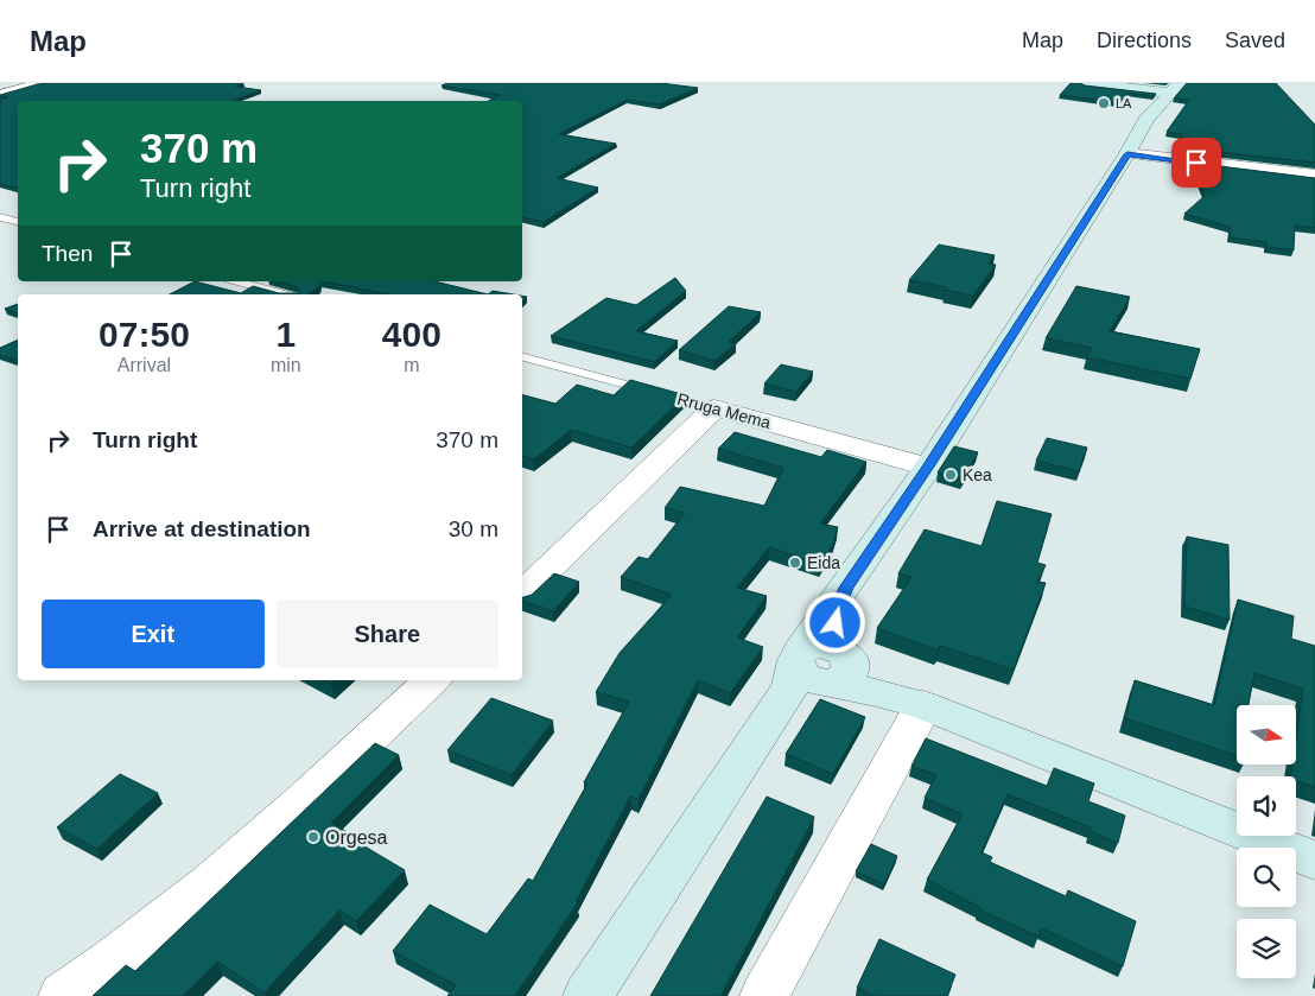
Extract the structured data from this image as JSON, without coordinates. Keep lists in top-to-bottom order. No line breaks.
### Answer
{"streets":{"street":["Rruga Mema"]},"places":["LA","Kea","Eida","Orgesa"],"north":"right","page":{"header":"Map","nav":["Map","Directions","Saved"],"turn":["370 m","Turn right"],"then":"Then","eta":["07:50","Arrival","1","min","400","m"],"list":[{"name":"Turn right","value":"370 m"},{"name":"Arrive at destination","value":"30 m"}],"buttons":["Exit","Share"]}}
